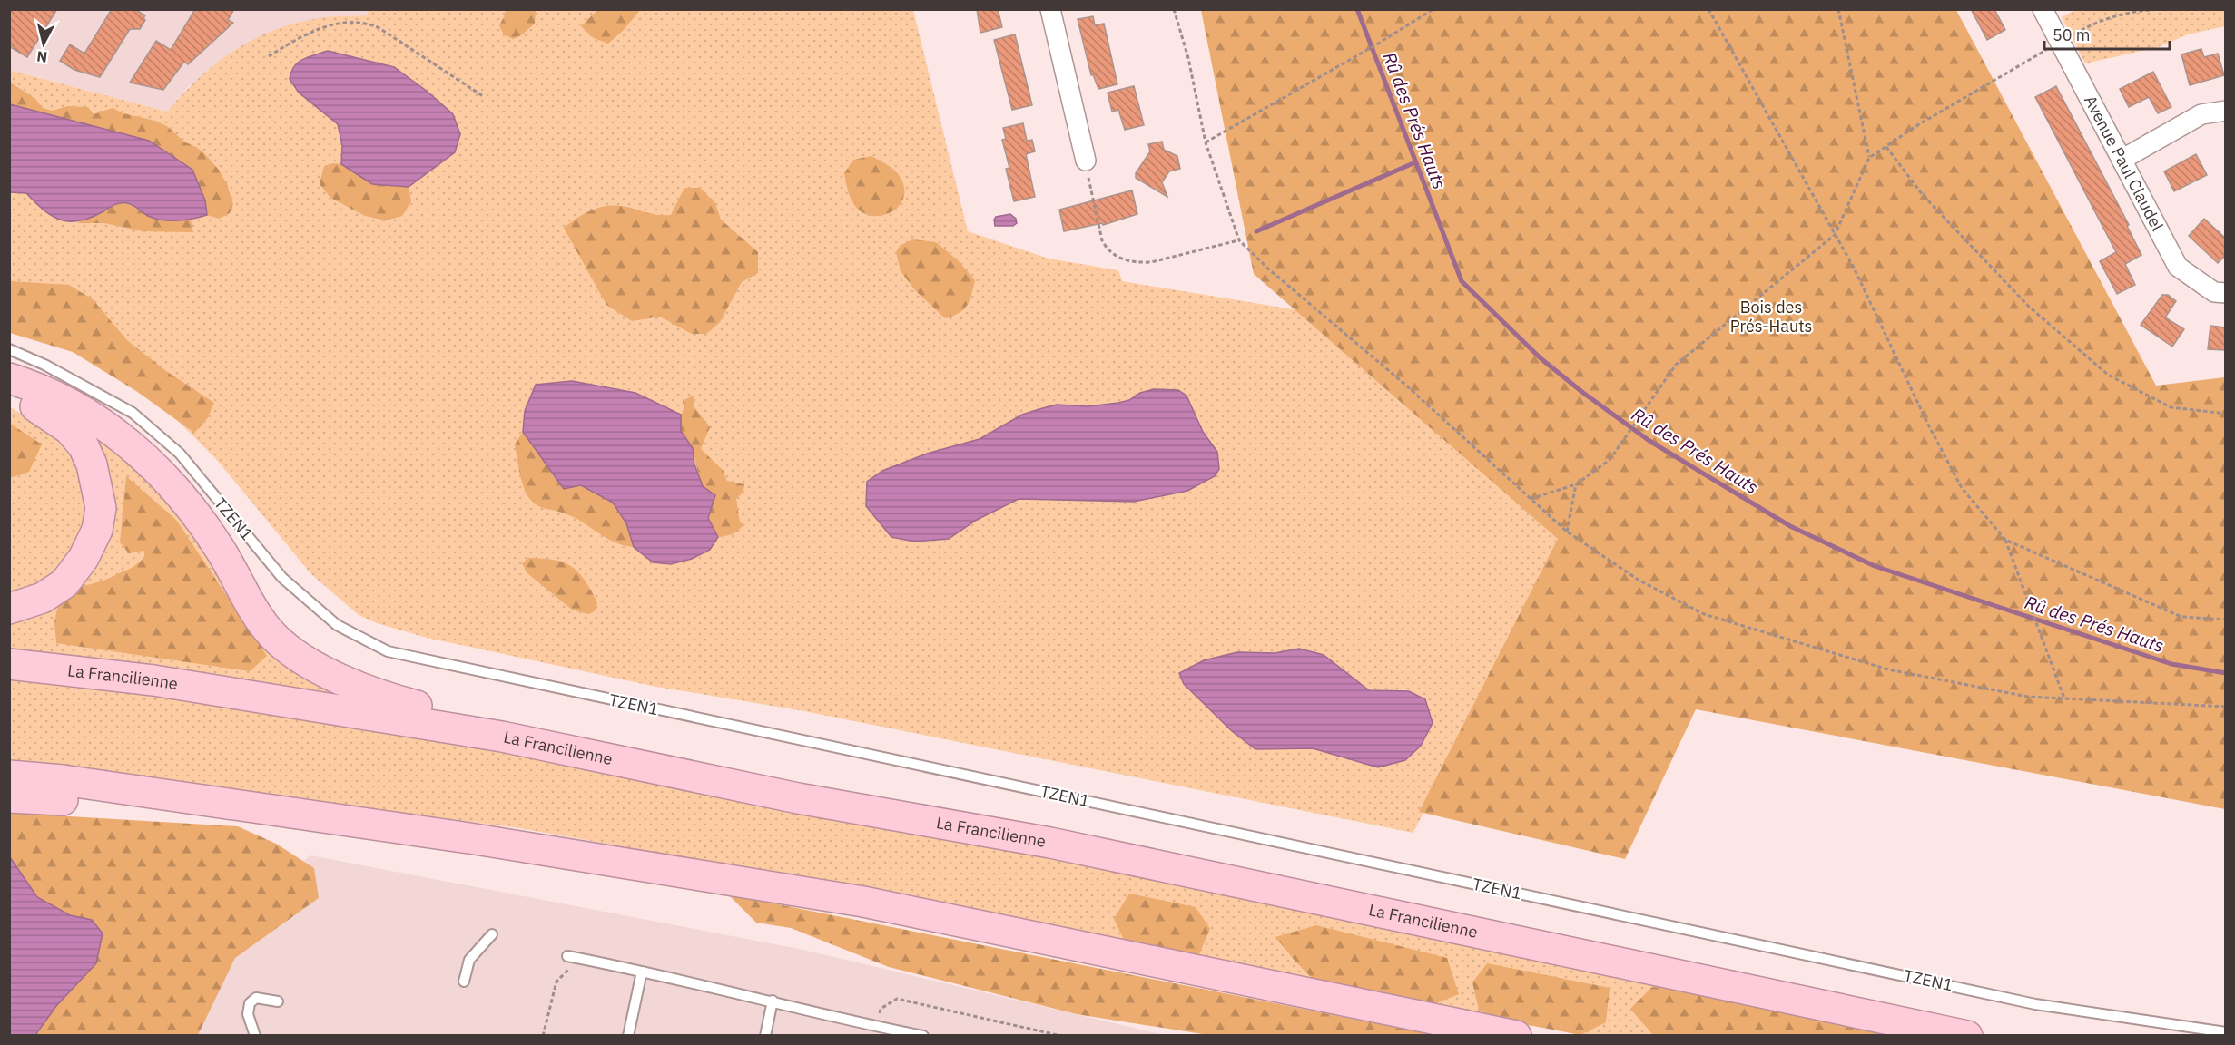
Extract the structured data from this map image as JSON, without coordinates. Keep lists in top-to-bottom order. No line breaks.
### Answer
{"streets":{"highway":["La Francilienne"],"street":["Avenue Paul Claudel"],"lane":["TZEN1"]},"water":["Rû des Prés Hauts"],"parks":["Bois des Prés-Hauts"],"scale_bar":"50 m","north":"bottom"}
